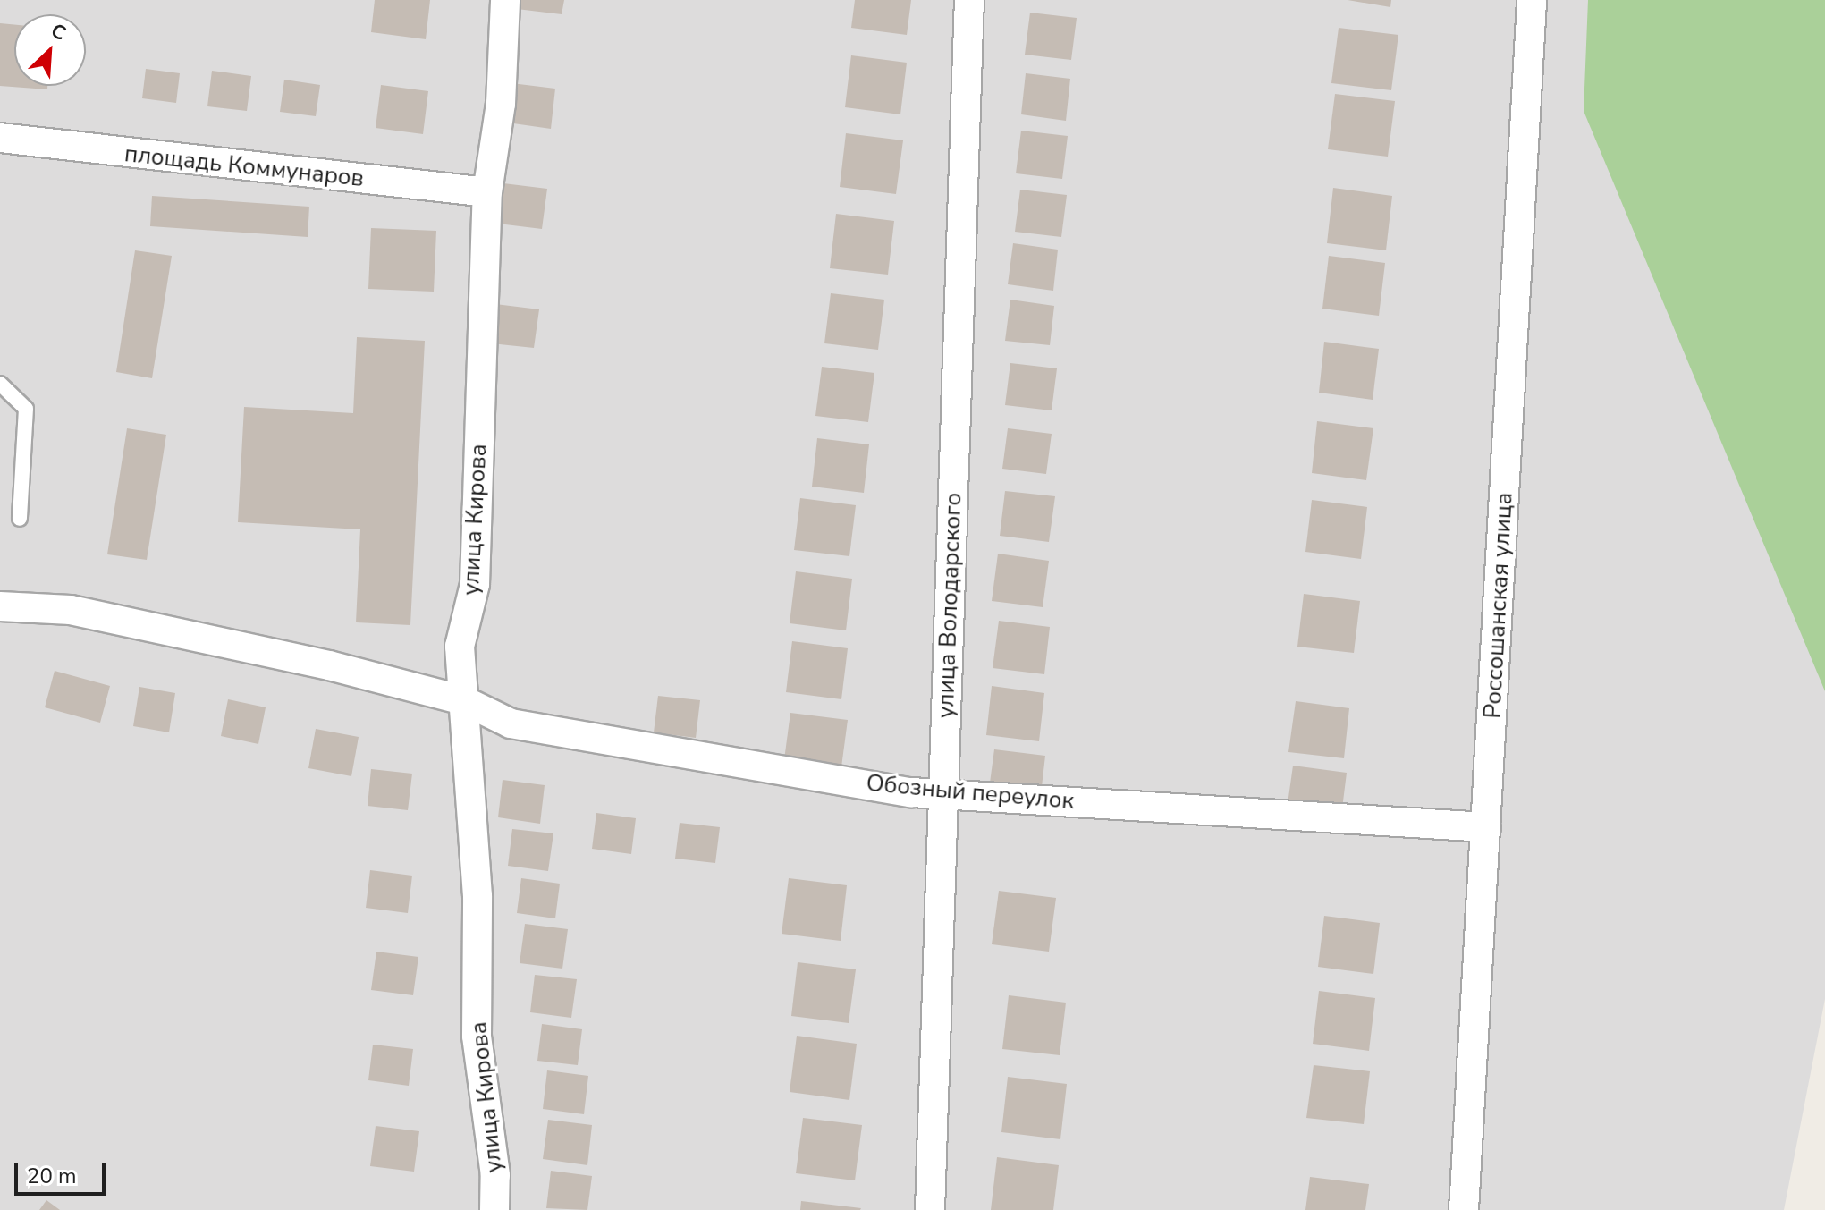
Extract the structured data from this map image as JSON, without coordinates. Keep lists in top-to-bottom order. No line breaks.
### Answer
{"streets":{"street":["площадь Коммунаров","улица Кирова","улица Володарского","Россошанская улица","Обозный переулок"]},"crossings":[["площадь Коммунаров","улица Кирова"],["улица Кирова","Обозный переулок"],["улица Володарского","Обозный переулок"],["Россошанская улица","Обозный переулок"]],"scale_bar":"20 m","north":"top right"}
